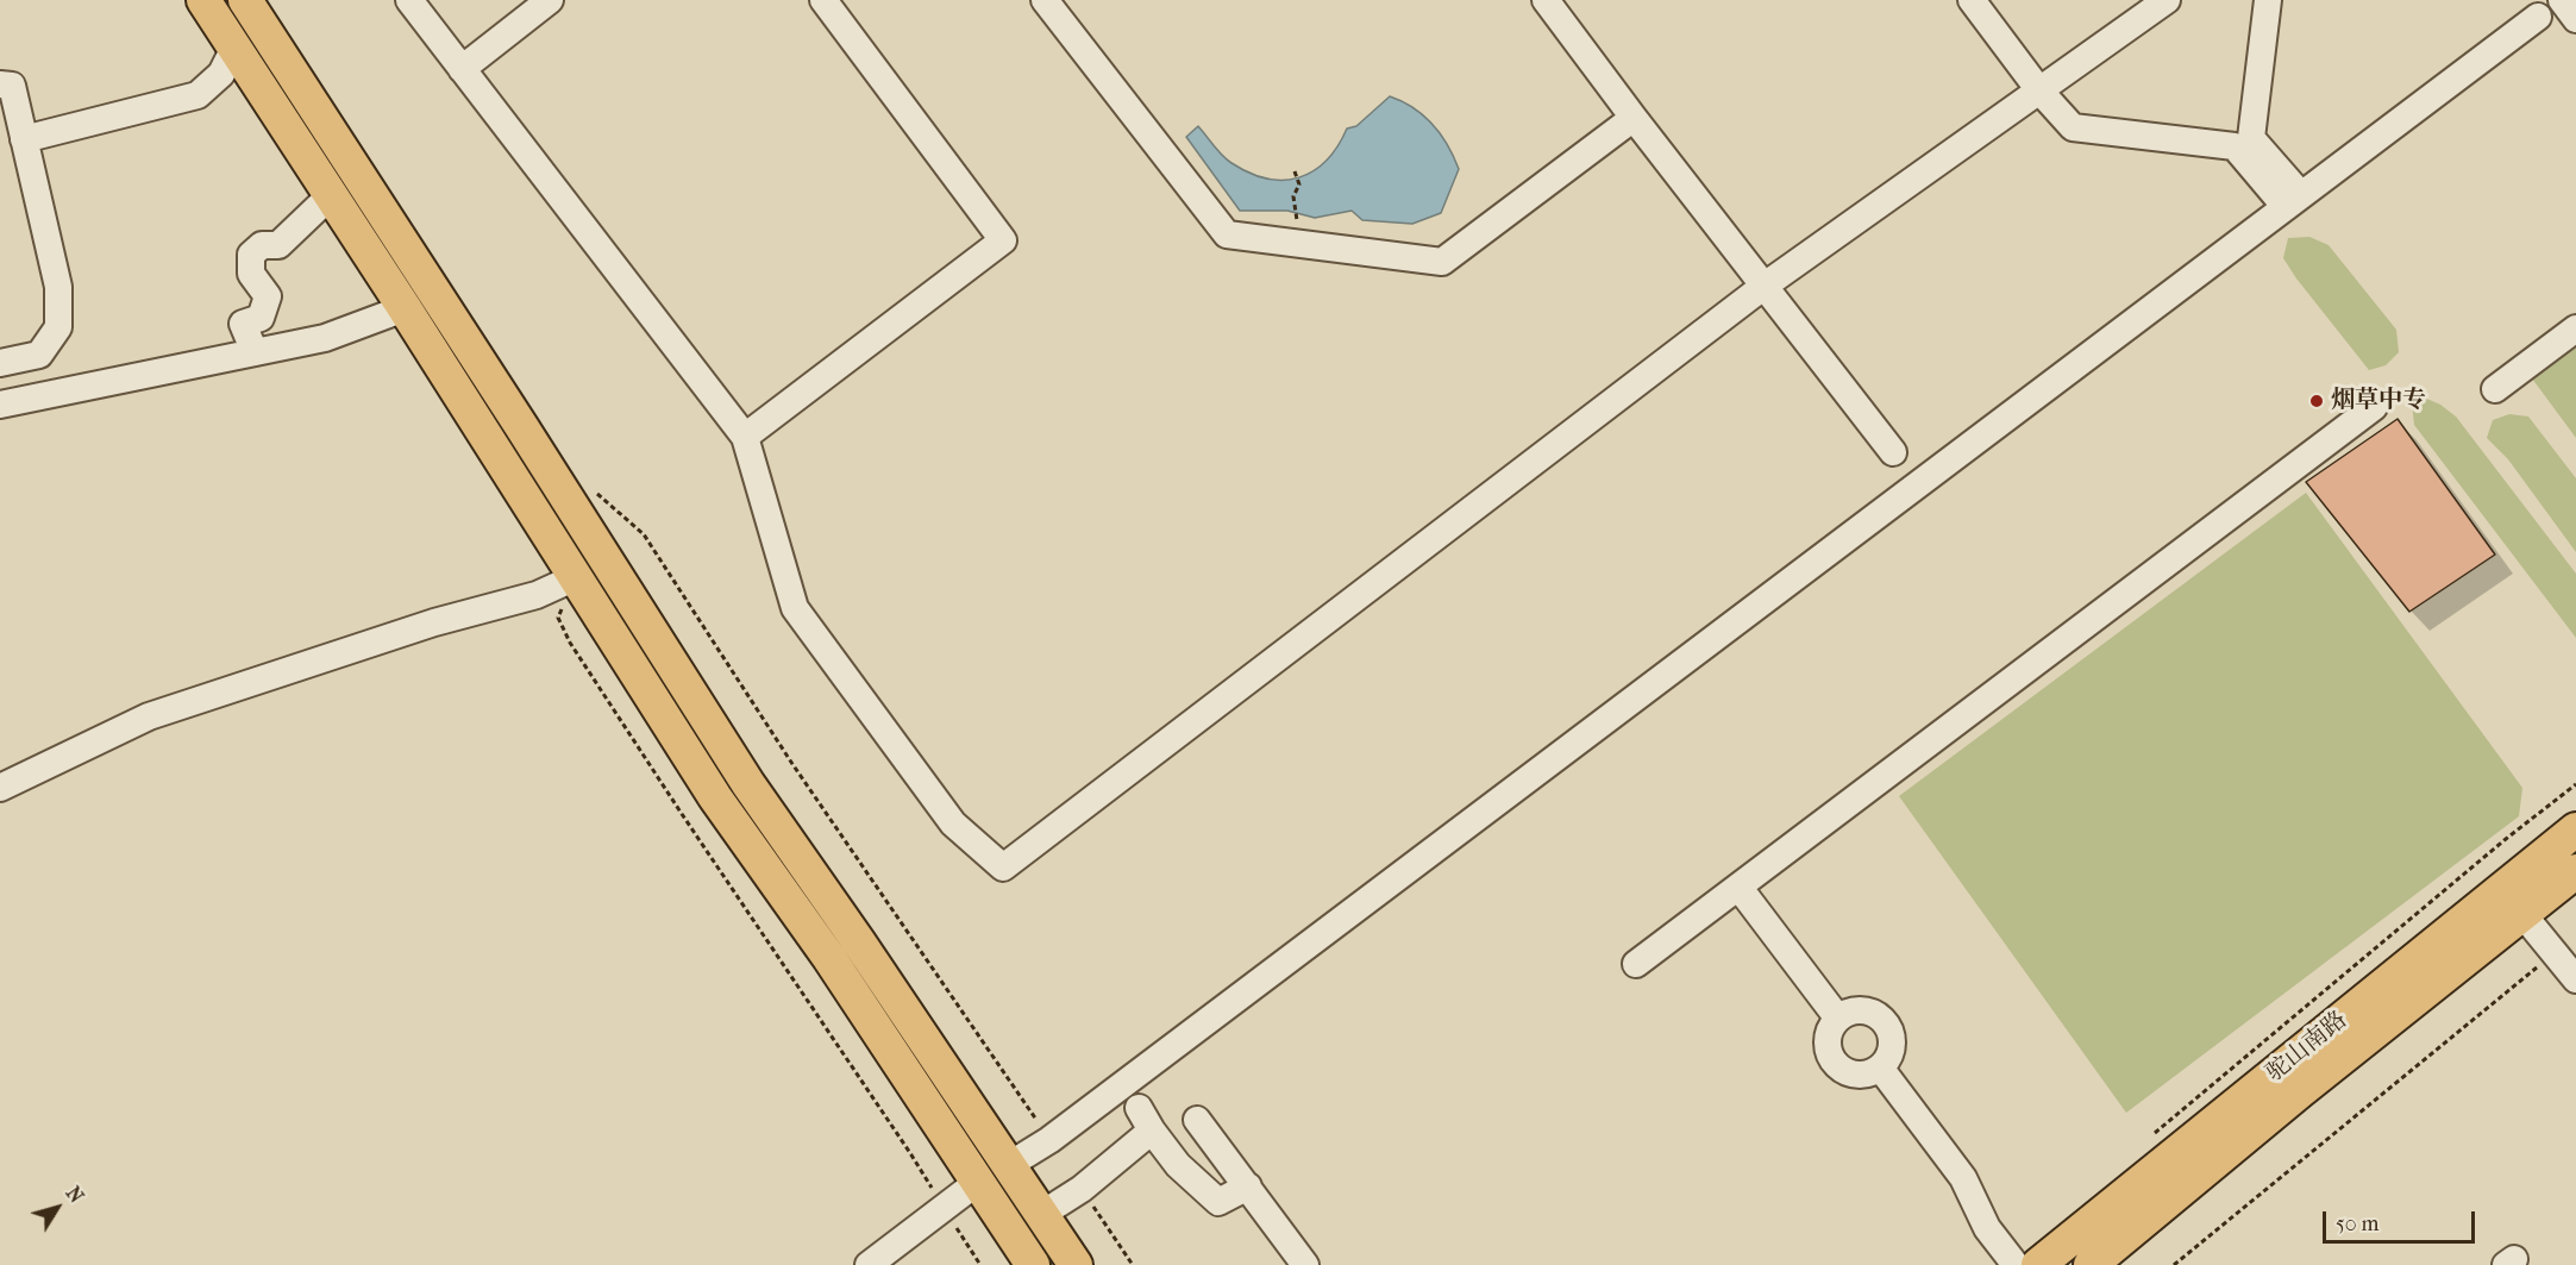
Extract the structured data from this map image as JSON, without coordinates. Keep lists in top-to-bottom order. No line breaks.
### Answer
{"streets":{"main road":["驼山南路"]},"places":["烟草中专"],"scale_bar":"50 m","north":"top right"}
